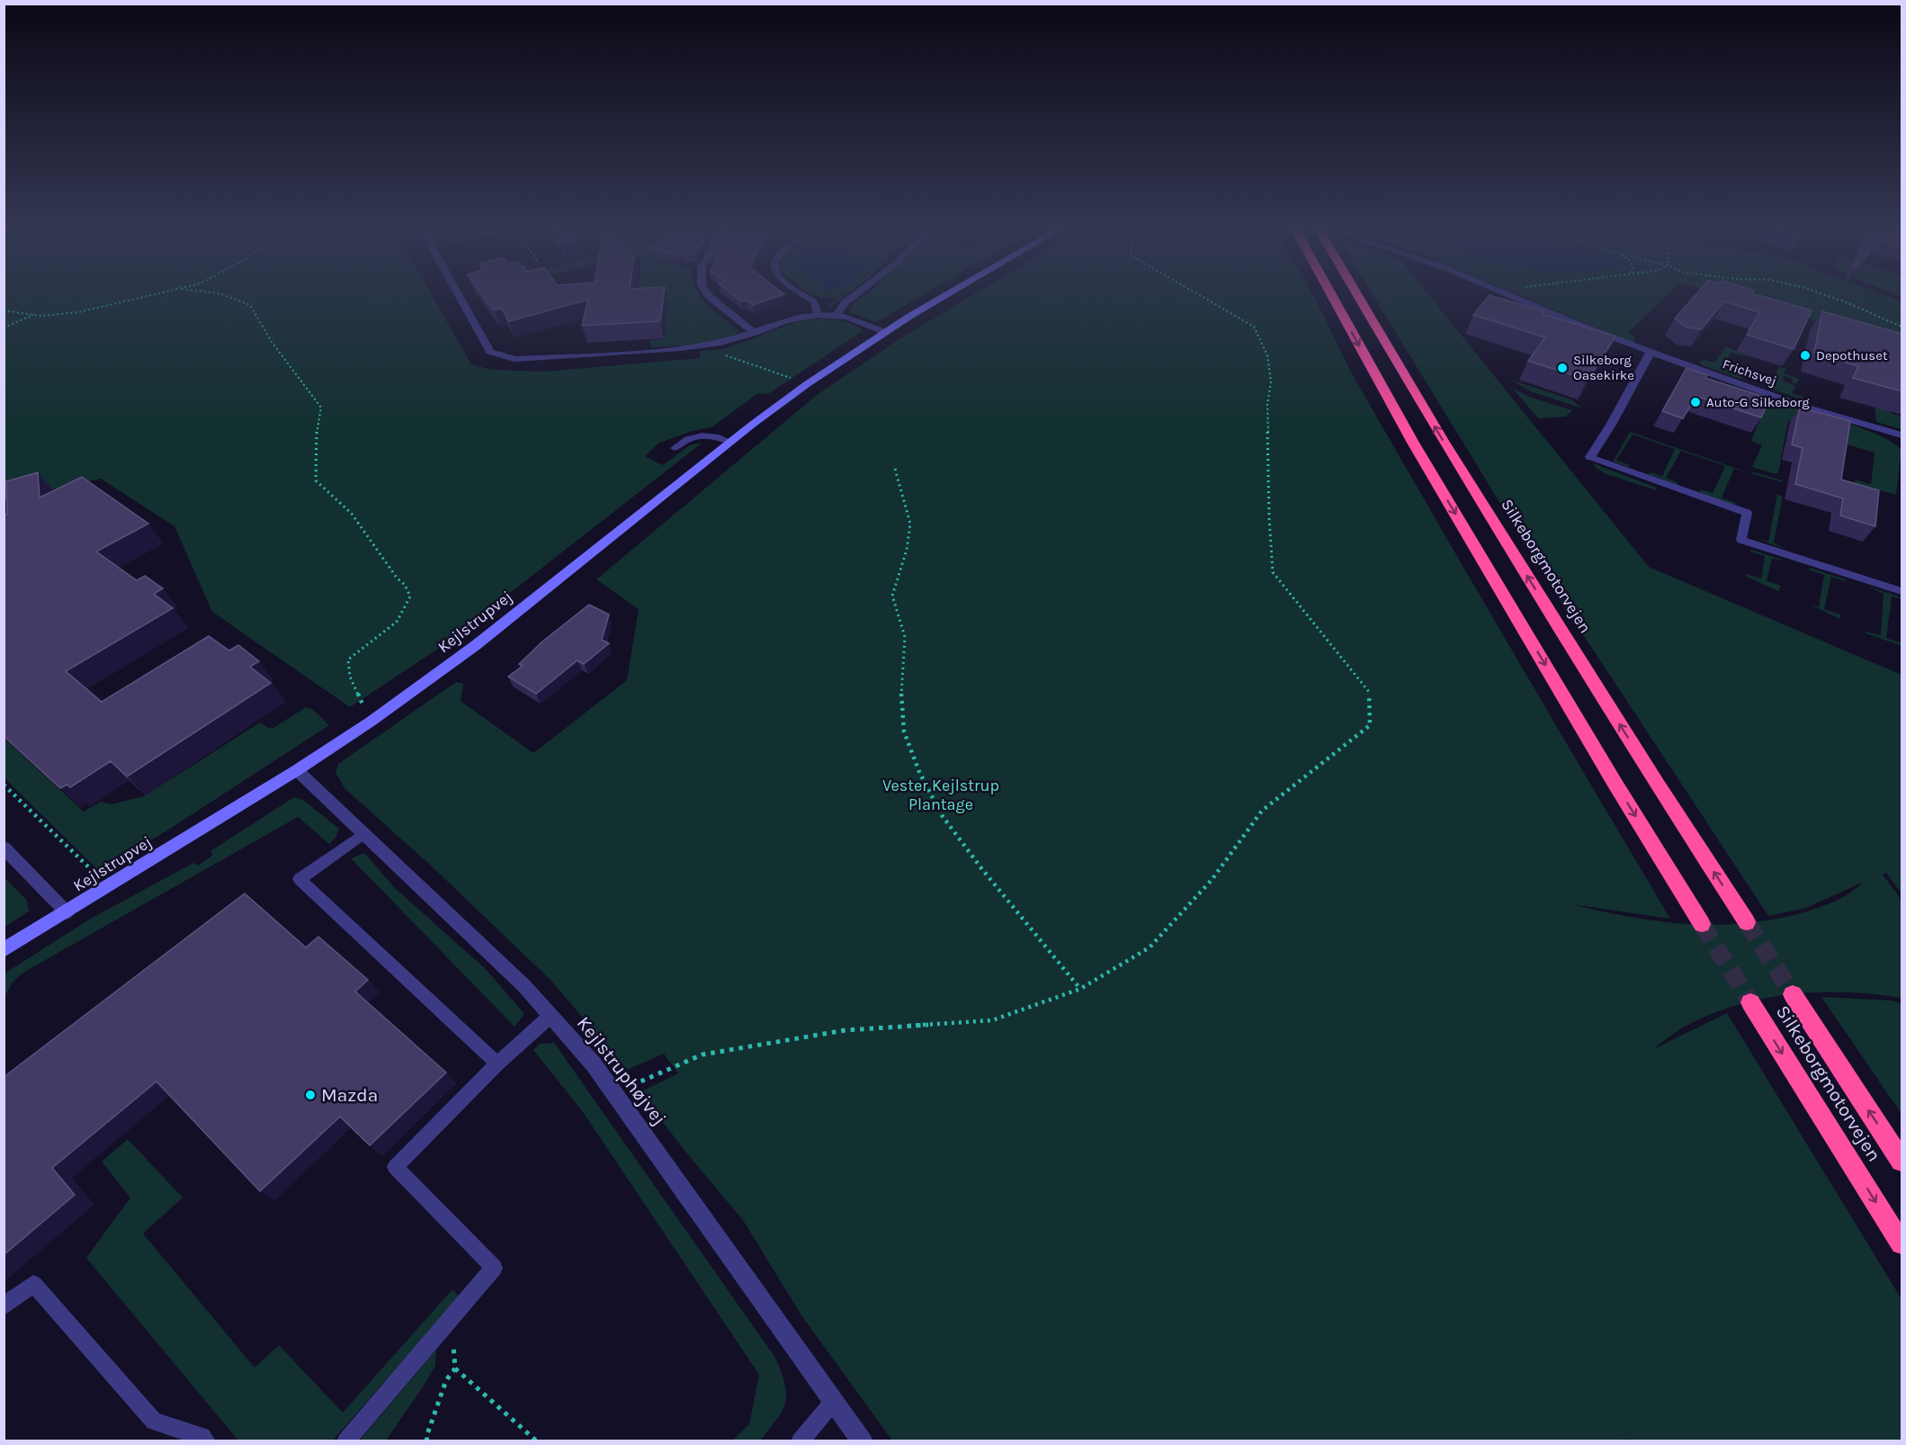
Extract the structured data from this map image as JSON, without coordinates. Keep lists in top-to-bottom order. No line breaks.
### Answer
{"streets":{"highway":["Silkeborgmotorvejen"],"street":["Frichsvej","Kejlstrupvej","Kejlstruphøjvej"]},"crossings":[["Kejlstrupvej","Kejlstruphøjvej"]],"parks":["Vester Kejlstrup Plantage"],"places":["Depothuset","Silkeborg Oasekirke","Auto-G Silkeborg","Mazda"]}
